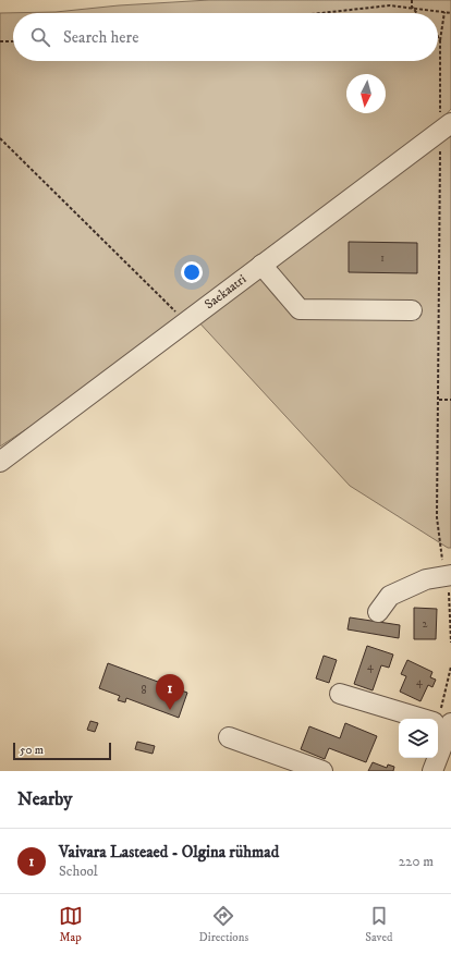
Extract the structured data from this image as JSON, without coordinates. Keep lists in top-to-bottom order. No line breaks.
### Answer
{"streets":{"street":["Saekaatri"]},"house_numbers":["1","2","4","4","8"],"scale_bar":"50 m","north":"bottom","page":{"search":"Search here","pins":"1","scale":"50 m","heading":"Nearby","list":[{"mark":"1","name":"Vaivara Lasteaed - Olgina rühmad","note":"School","value":"220 m"}],"nav":["Map","Directions","Saved"]}}
